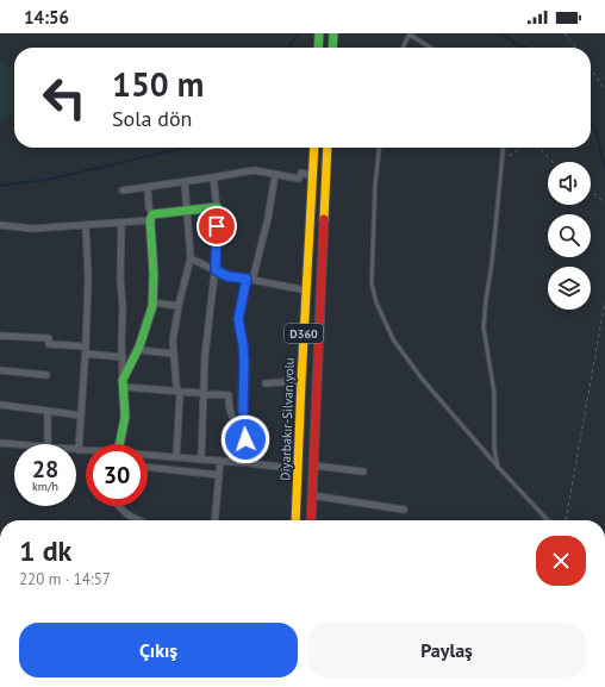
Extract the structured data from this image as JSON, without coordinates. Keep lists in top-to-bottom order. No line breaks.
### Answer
{"streets":{"main road":["D360","Diyarbakır-Silvan yolu"]},"page":{"status":"14:56","turn":["150 m","Sola dön"],"speed":"28 km/h","limit":"30","heading":["1 dk","220 m · 14:57"],"buttons":["Çıkış","Paylaş"]}}
